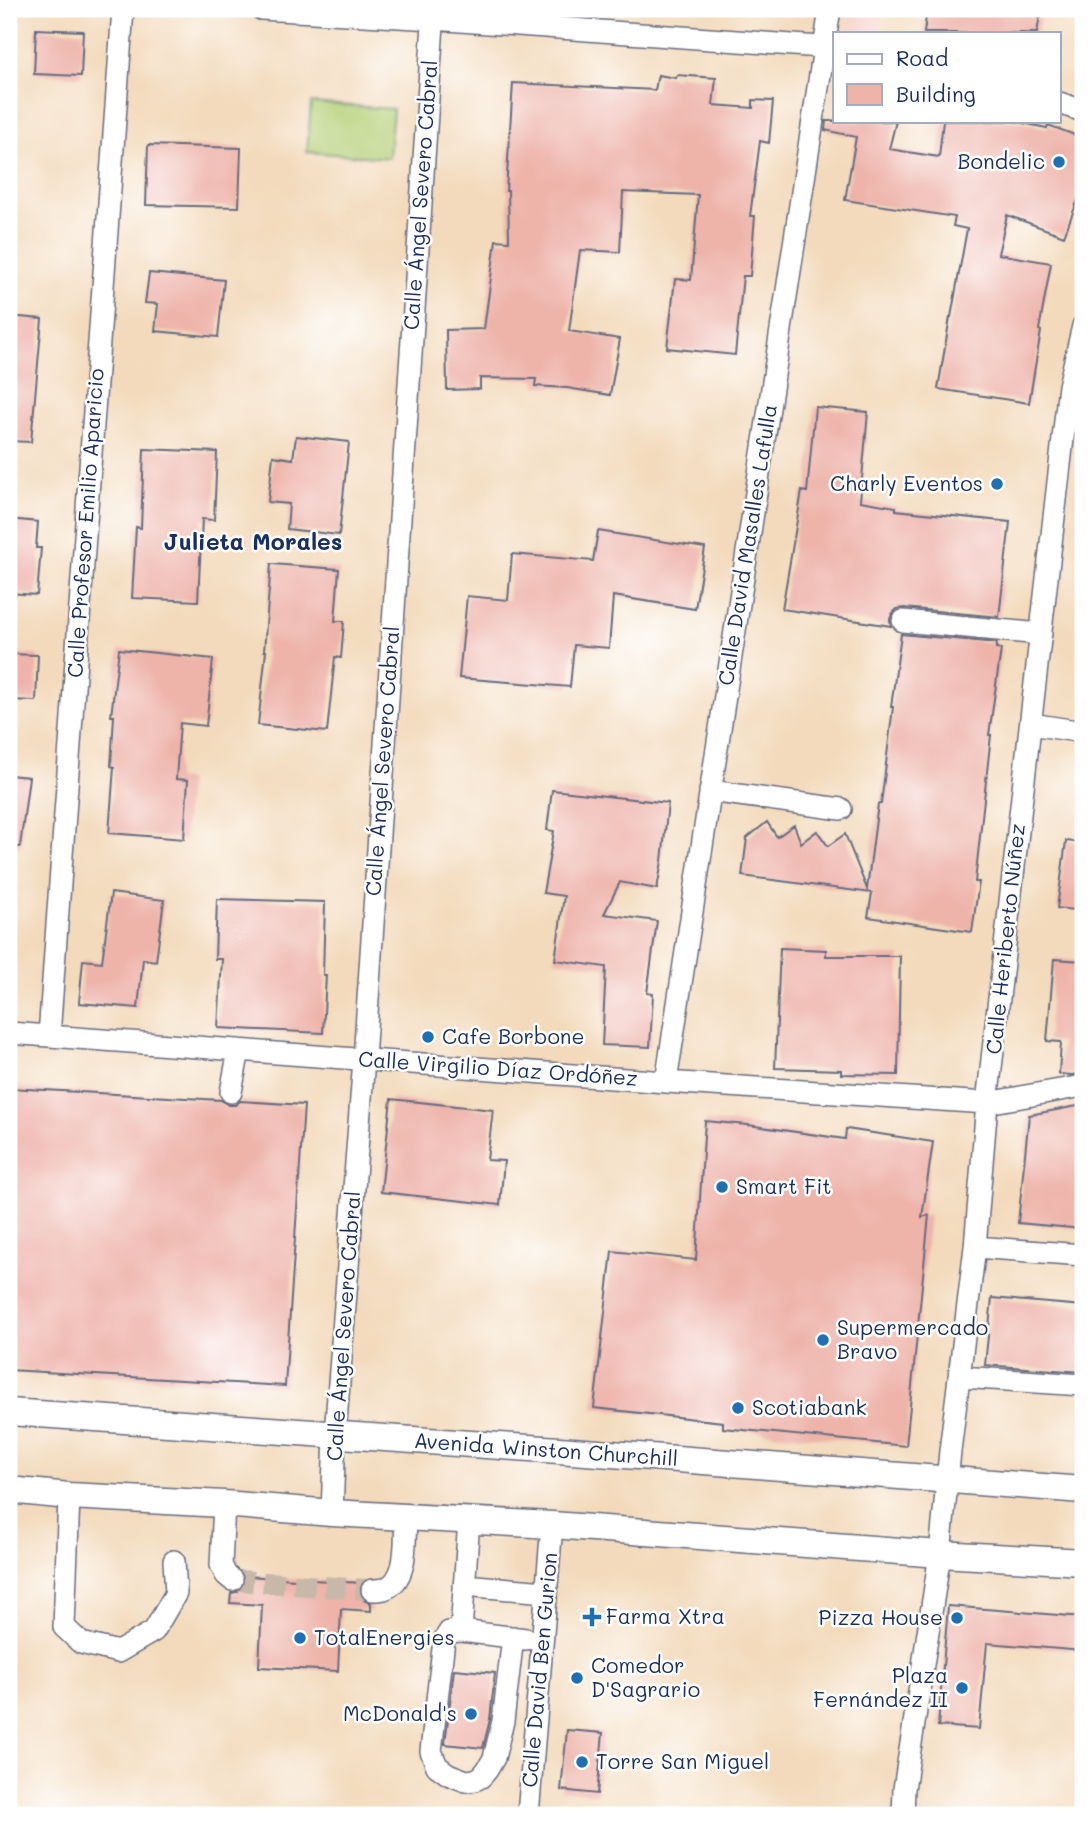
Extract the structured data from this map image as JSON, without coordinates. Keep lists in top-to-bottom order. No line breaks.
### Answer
{"streets":{"main road":["Avenida Winston Churchill"],"street":["Calle Ángel Severo Cabral","Calle Profesor Emilio Aparicio","Calle David Masalles Lafulla","Calle Heriberto Núñez","Calle Virgilio Díaz Ordóñez","Calle David Ben Gurion"]},"crossings":[["Calle Ángel Severo Cabral","Calle Virgilio Díaz Ordóñez"],["Calle Ángel Severo Cabral","Avenida Winston Churchill"],["Calle Profesor Emilio Aparicio","Calle Virgilio Díaz Ordóñez"],["Calle David Masalles Lafulla","Calle Virgilio Díaz Ordóñez"],["Calle Heriberto Núñez","Calle Virgilio Díaz Ordóñez"],["Calle Heriberto Núñez","Avenida Winston Churchill"]],"districts":["Julieta Morales"],"places":{"other":["Bondelic","Charly Eventos","Cafe Borbone","Smart Fit","Supermercado Bravo","Scotiabank","Pizza House","TotalEnergies","Comedor D'Sagrario","Plaza Fernández II","McDonald's","Torre San Miguel"],"health":["Farma Xtra"]},"legend":["Road","Building"]}
